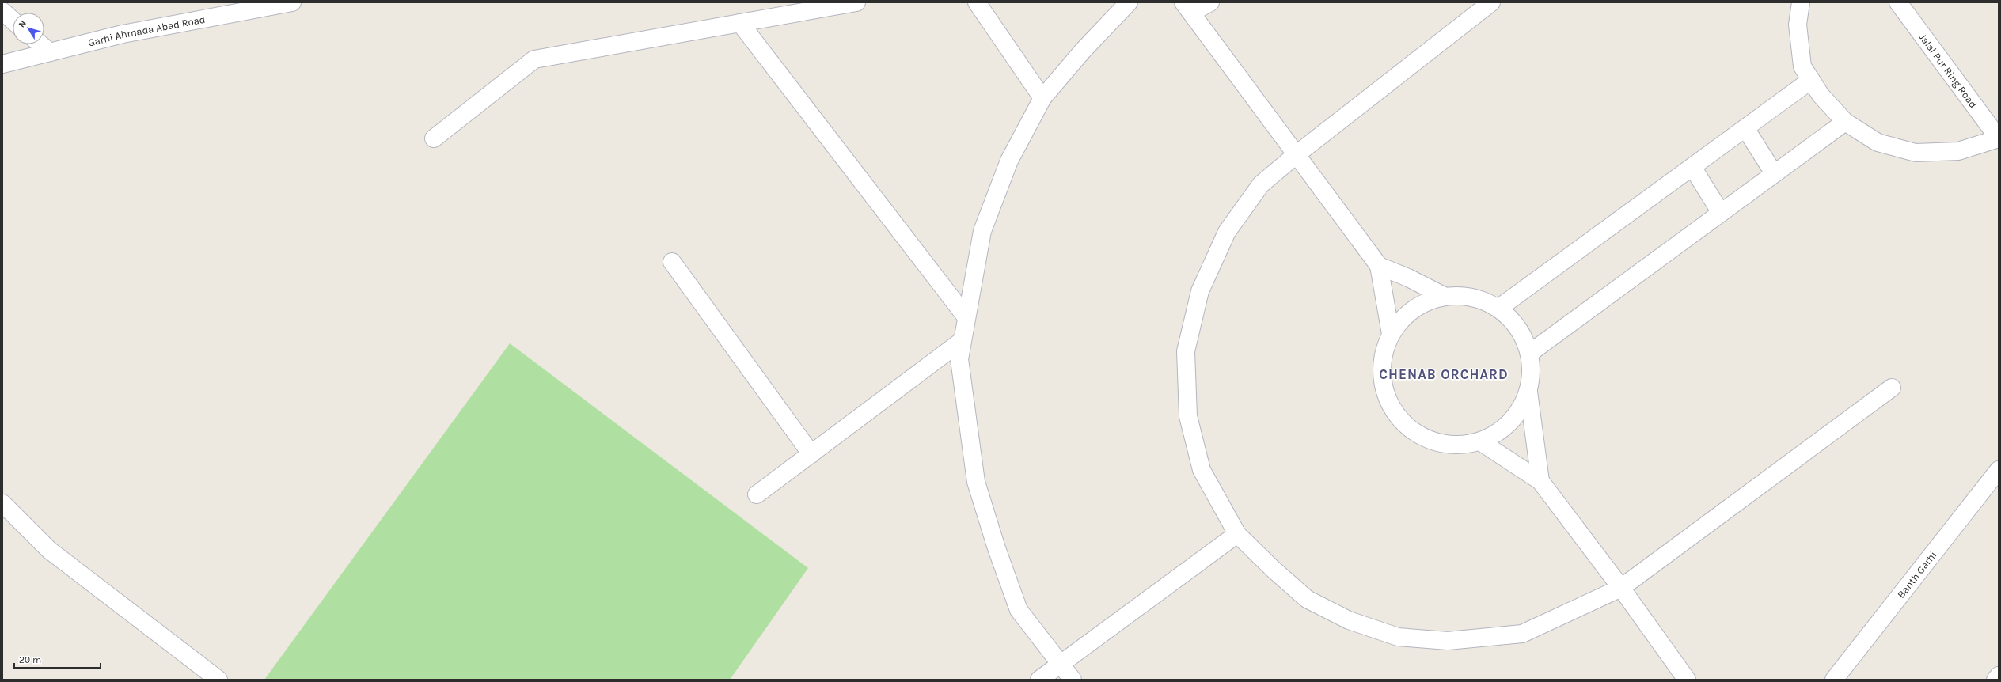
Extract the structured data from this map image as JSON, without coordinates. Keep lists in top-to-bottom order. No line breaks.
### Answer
{"streets":{"street":["Garhi Ahmada Abad Road","Jalal Pur Ring Road","Banth Garhi"]},"districts":["CHENAB ORCHARD"],"scale_bar":"20 m","north":"top left"}
